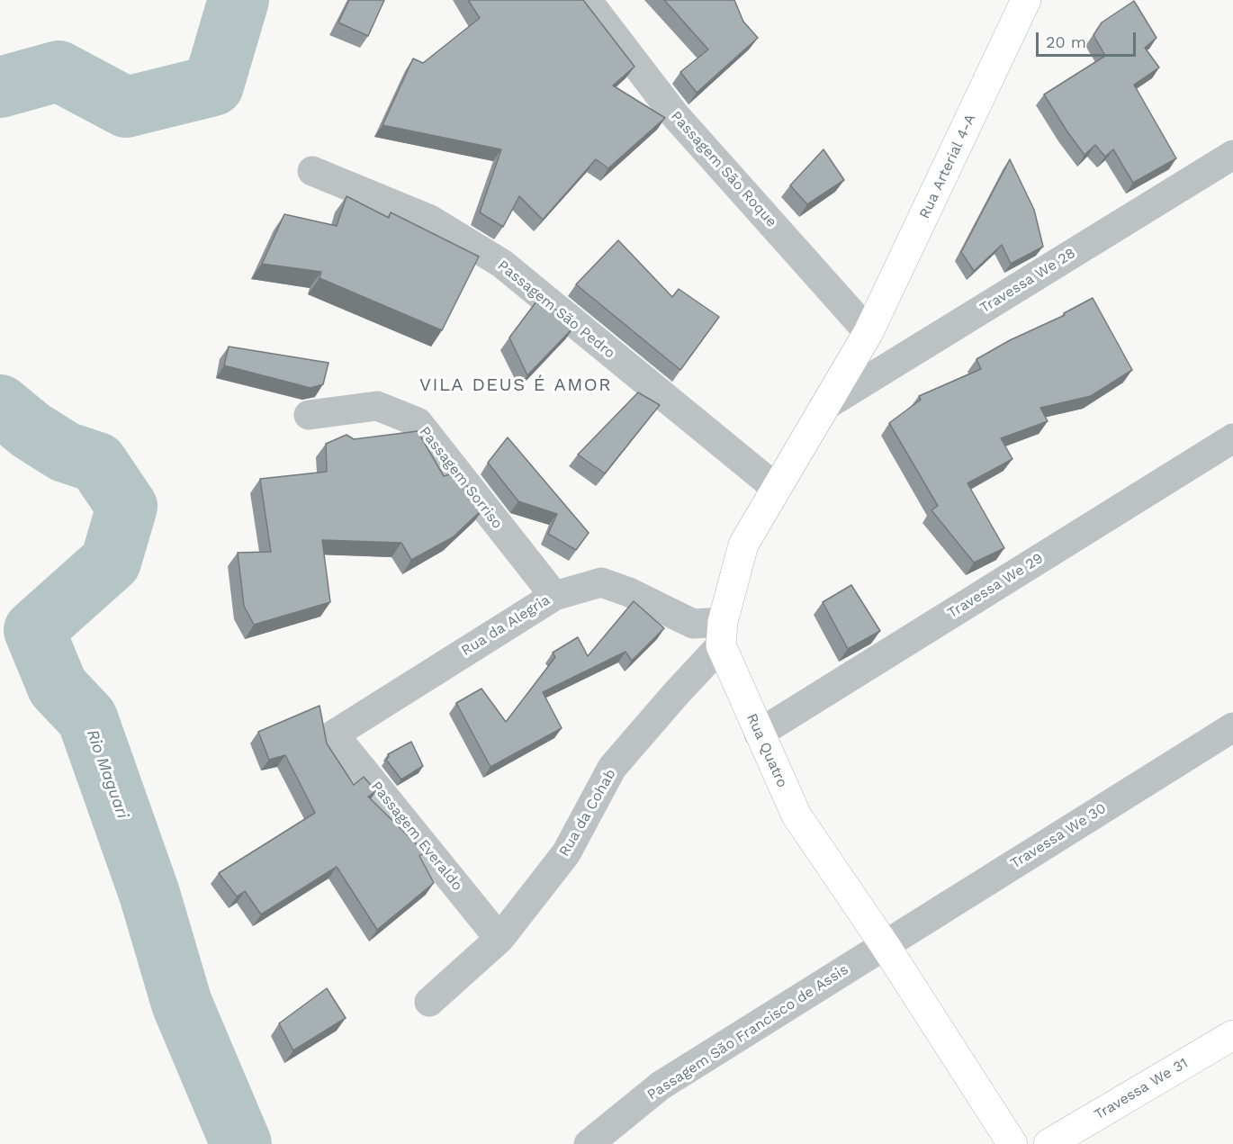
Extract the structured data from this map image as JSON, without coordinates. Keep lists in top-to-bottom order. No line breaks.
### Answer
{"streets":{"main road":["Rua Arterial 4-A","Rua Quatro","Travessa We 31"],"street":["Passagem São Roque","Travessa We 28","Passagem São Pedro","Passagem Sorriso","Travessa We 29","Rua da Alegria","Rua da Cohab","Passagem Everaldo","Travessa We 30","Passagem São Francisco de Assis"]},"crossings":[["Rua Arterial 4-A","Passagem São Roque"],["Passagem Sorriso","Rua da Alegria"],["Travessa We 29","Rua Quatro"],["Rua da Alegria","Rua Quatro"],["Rua da Alegria","Rua da Cohab"],["Rua da Alegria","Passagem Everaldo"],["Rua Quatro","Rua da Cohab"],["Rua Quatro","Travessa We 30"],["Rua Quatro","Passagem São Francisco de Assis"],["Rua da Cohab","Passagem Everaldo"],["Travessa We 30","Passagem São Francisco de Assis"]],"districts":["VILA DEUS É AMOR"],"water":["Rio Maguari"],"scale_bar":"20 m"}
